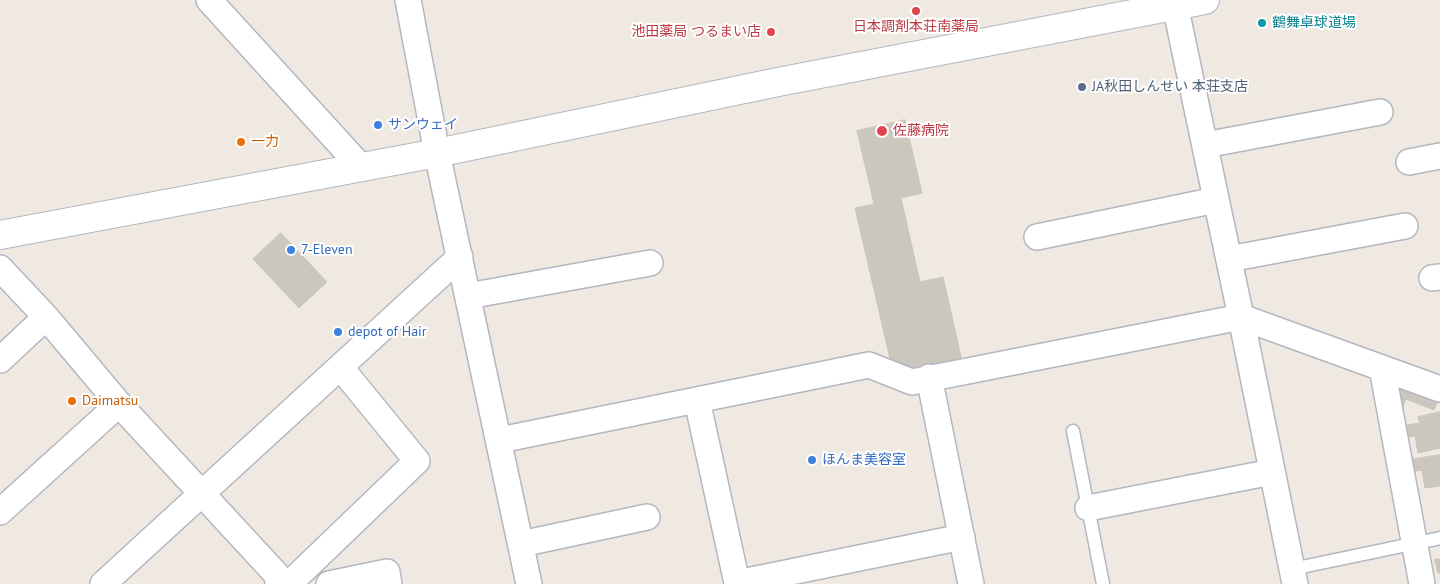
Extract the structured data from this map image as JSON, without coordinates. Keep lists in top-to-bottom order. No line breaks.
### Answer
{"places":["日本調剤本荘南薬局","鶴舞卓球道場","池田薬局 つるまい店","JA秋田しんせい 本荘支店","サンウェイ","佐藤病院","一力","7-Eleven","depot of Hair","Daimatsu","ほんま美容室"]}
